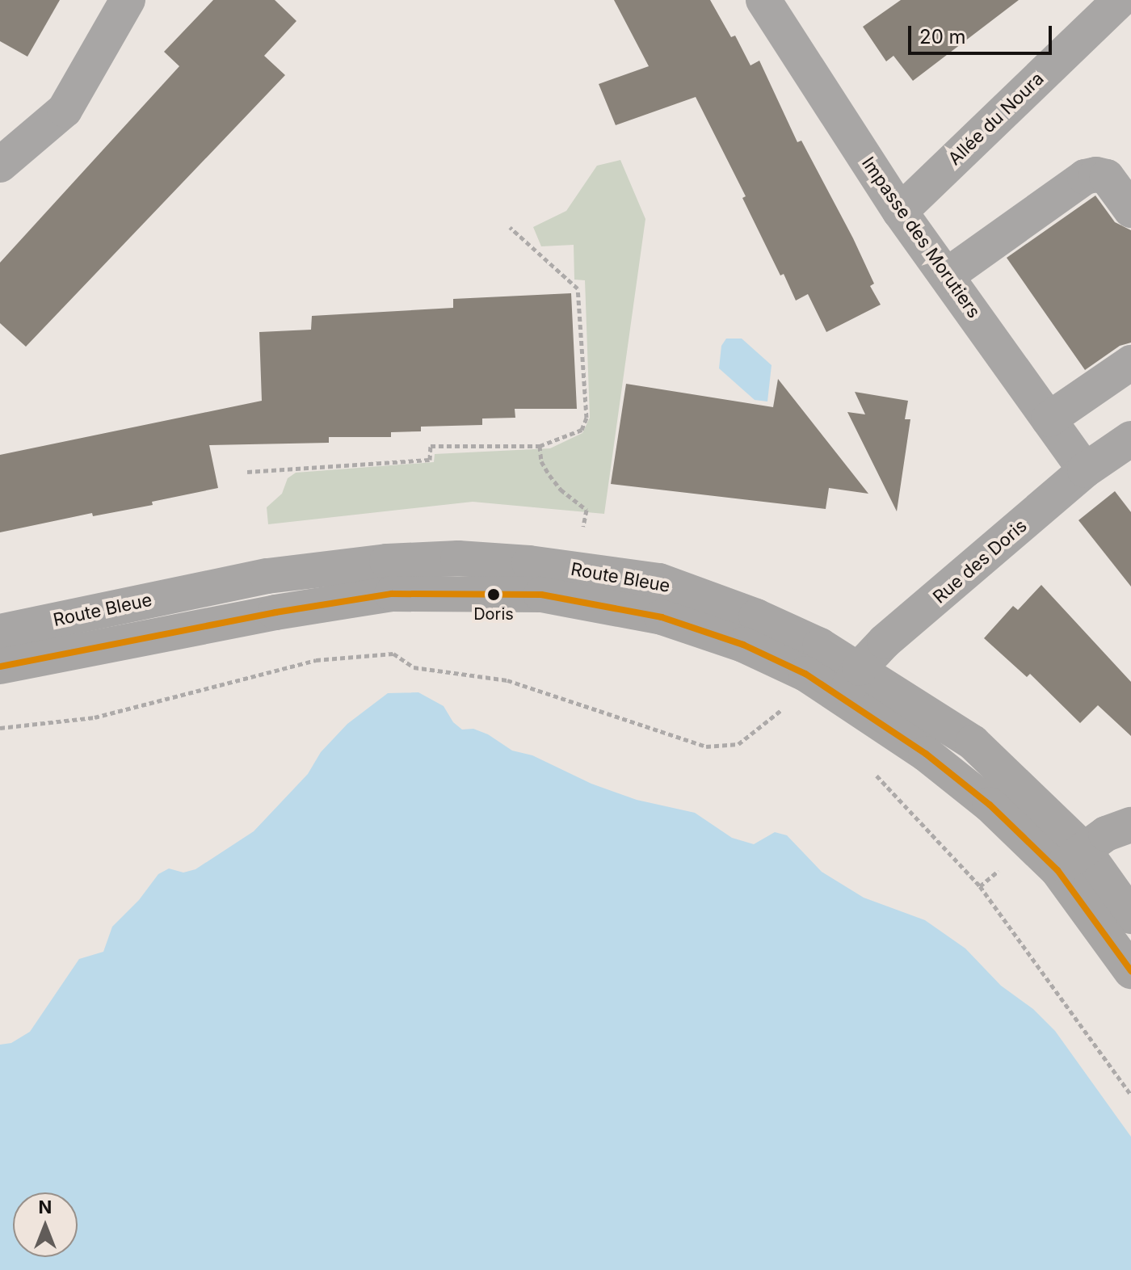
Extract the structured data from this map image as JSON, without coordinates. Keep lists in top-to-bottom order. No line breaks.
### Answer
{"streets":{"street":["Allée du Noura","Impasse des Morutiers","Rue des Doris","Route Bleue"]},"crossings":[["Allée du Noura","Impasse des Morutiers"],["Impasse des Morutiers","Rue des Doris"],["Rue des Doris","Route Bleue"]],"places":["Doris"],"scale_bar":"20 m","north":"top"}
